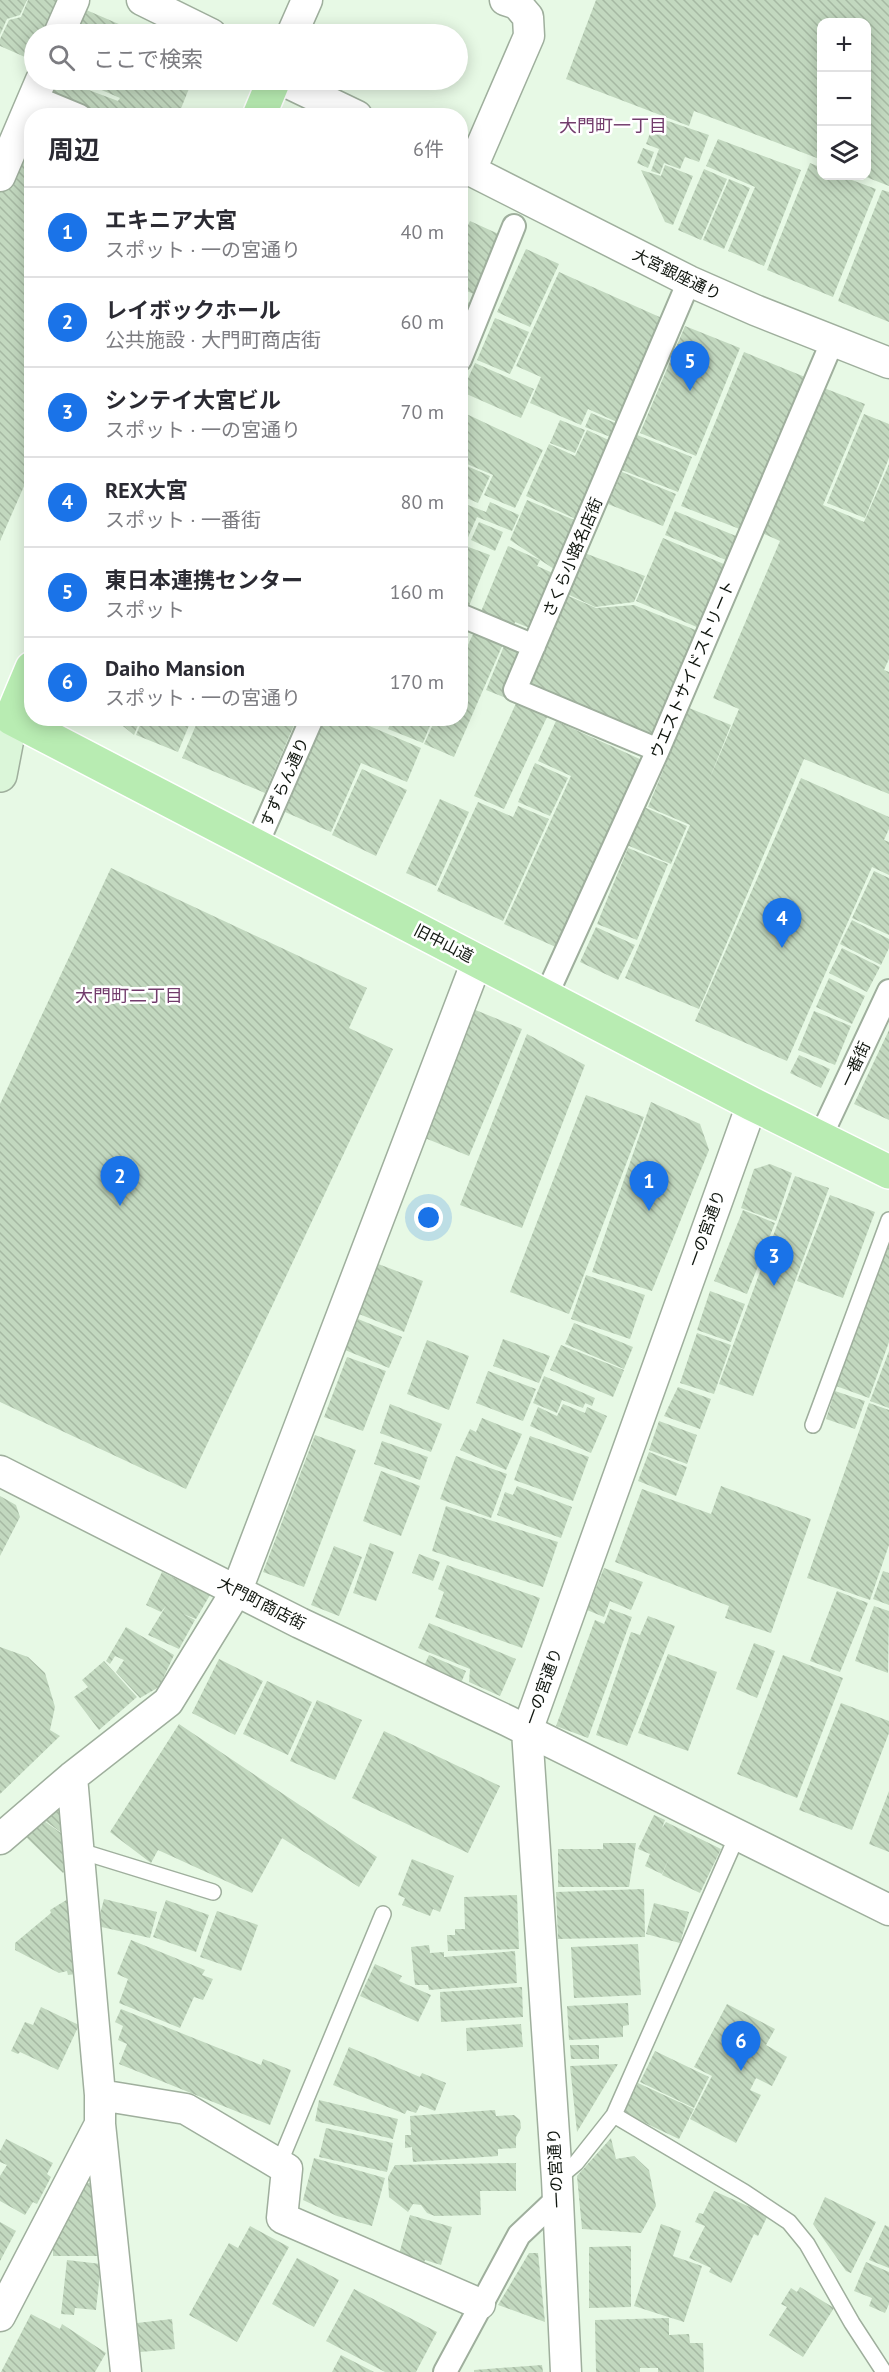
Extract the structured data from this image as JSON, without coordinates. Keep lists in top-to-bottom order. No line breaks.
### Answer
{"streets":{"main road":["旧中山道"],"street":["大宮銀座通り","さくら小路名店街","ウエストサイドストリート","すずらん通り","一番街","一の宮通り","大門町商店街"]},"crossings":[["大宮銀座通り","さくら小路名店街"],["大宮銀座通り","ウエストサイドストリート"],["さくら小路名店街","ウエストサイドストリート"],["ウエストサイドストリート","旧中山道"],["すずらん通り","旧中山道"],["旧中山道","一番街"],["旧中山道","一の宮通り"],["一の宮通り","大門町商店街"]],"districts":["大門町一丁目","大門町二丁目"],"page":{"map_buttons":["+","−"],"search":"ここで検索","heading":["周辺","6件"],"list":[{"mark":"1","name":"エキニア大宮","note":"スポット · 一の宮通り","value":"40 m"},{"mark":"2","name":"レイボックホール","note":"公共施設 · 大門町商店街","value":"60 m"},{"mark":"3","name":"シンテイ大宮ビル","note":"スポット · 一の宮通り","value":"70 m"},{"mark":"4","name":"REX大宮","note":"スポット · 一番街","value":"80 m"},{"mark":"5","name":"東日本連携センター","note":"スポット","value":"160 m"},{"mark":"6","name":"Daiho Mansion","note":"スポット · 一の宮通り","value":"170 m"}],"pins":["5","4","2","1","3","6"]}}
